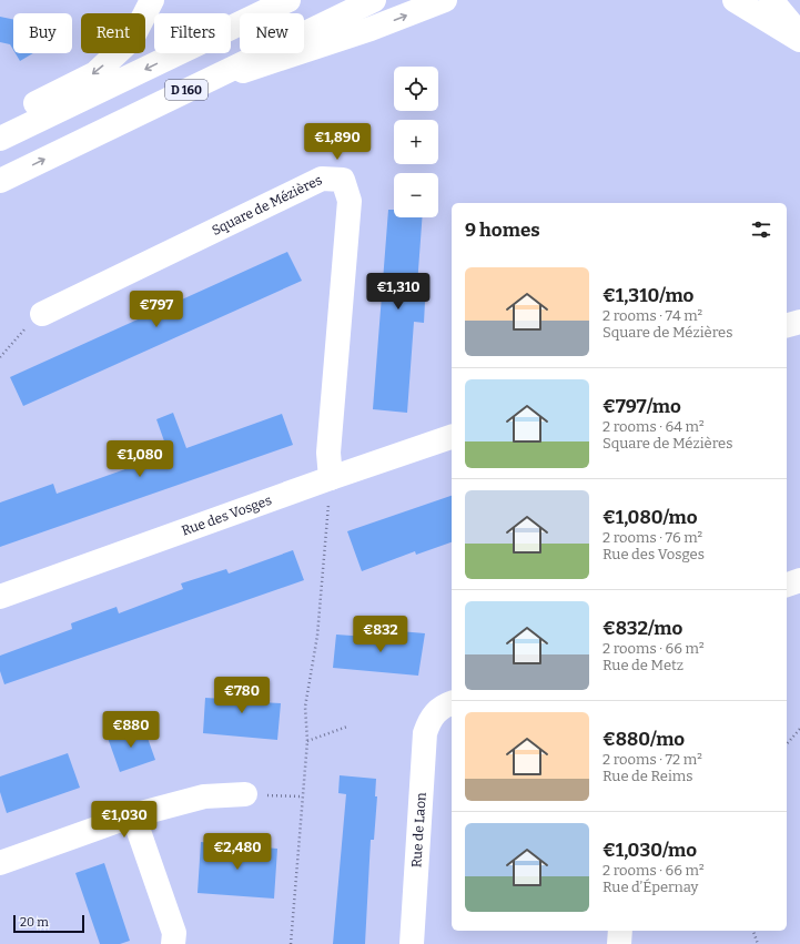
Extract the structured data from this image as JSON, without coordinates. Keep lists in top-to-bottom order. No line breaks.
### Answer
{"streets":{"street":["D 160","Square de Mézières","Rue des Vosges","Rue de Laon"]},"crossings":[["Square de Mézières","Rue des Vosges"]],"scale_bar":"20 m","page":{"chip":["Buy","Rent","Filters","New"],"map_buttons":["+","−"],"price":["€1,890","€1,310","€797","€1,080","€832","€780","€880","€1,030","€2,480"],"heading":"9 homes","list":[{"name":"€1,310/mo","note":"2 rooms · 74 m² · Square de Mézières"},{"name":"€797/mo","note":"2 rooms · 64 m² · Square de Mézières"},{"name":"€1,080/mo","note":"2 rooms · 76 m² · Rue des Vosges"},{"name":"€832/mo","note":"2 rooms · 66 m² · Rue de Metz"},{"name":"€880/mo","note":"2 rooms · 72 m² · Rue de Reims"},{"name":"€1,030/mo","note":"2 rooms · 66 m² · Rue d’Épernay"}],"scale":"20 m"}}
